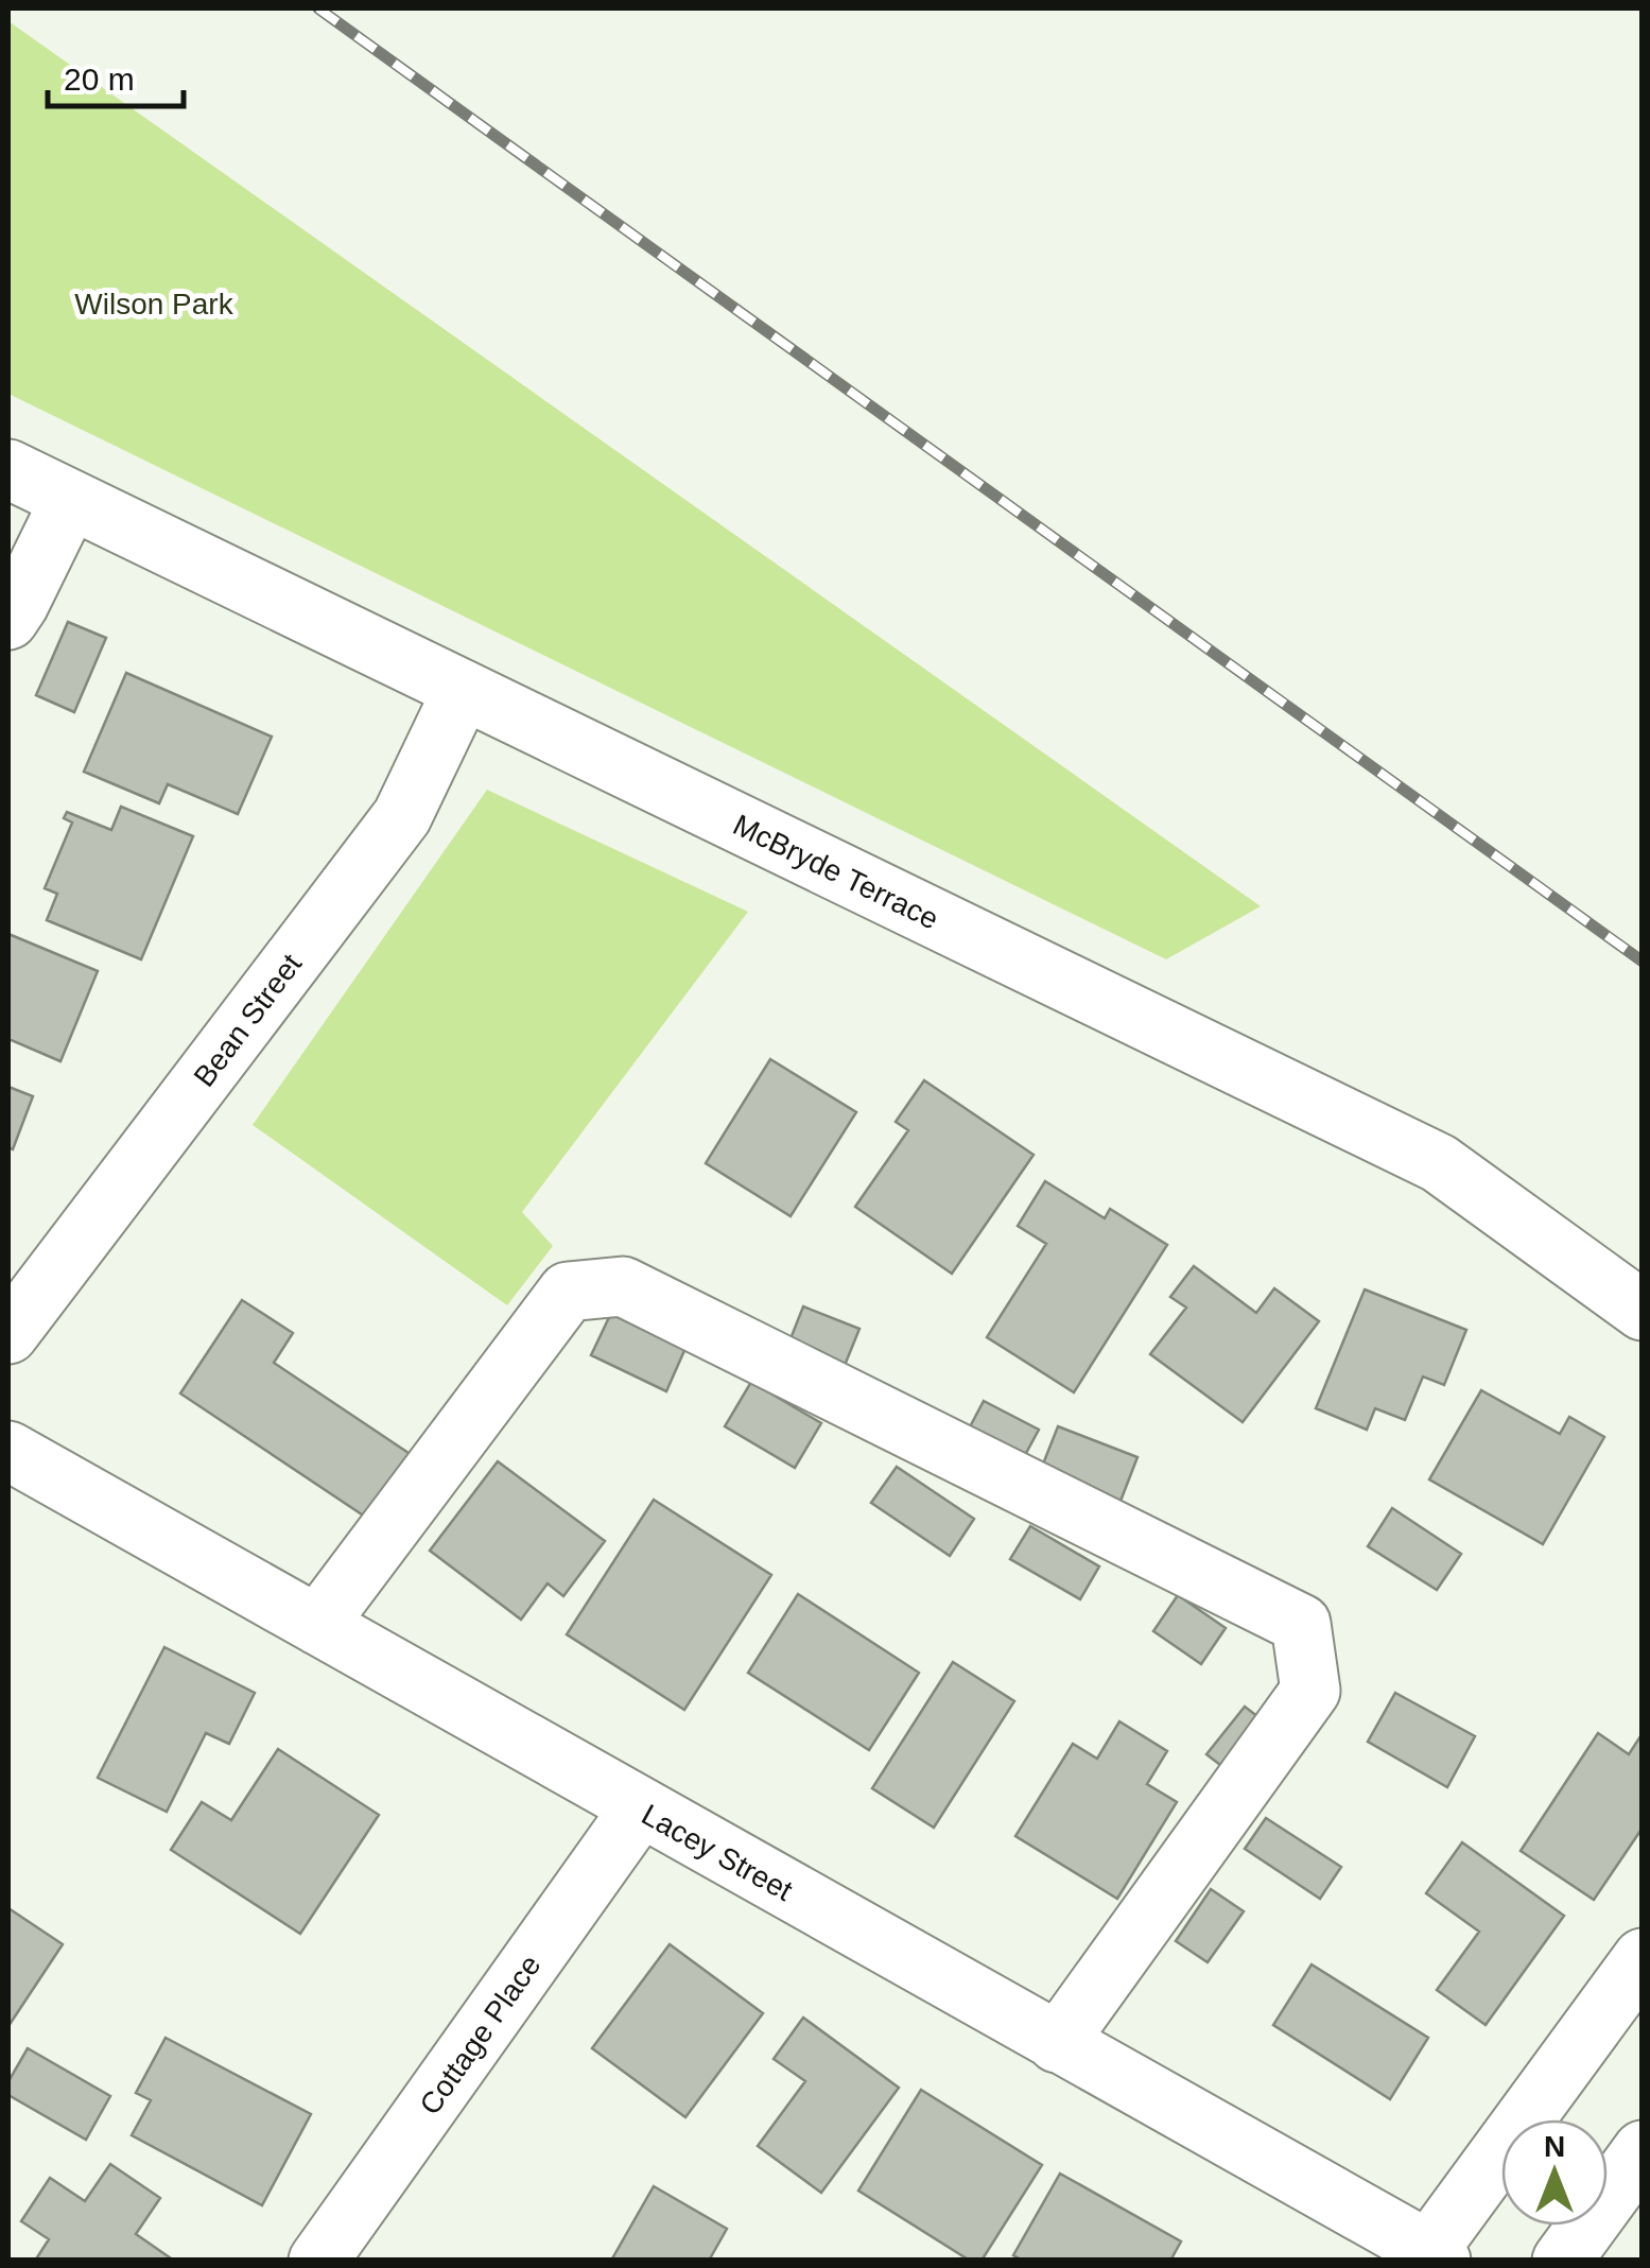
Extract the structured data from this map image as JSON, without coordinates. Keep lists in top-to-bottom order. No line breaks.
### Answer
{"streets":{"street":["McBryde Terrace","Bean Street","Lacey Street","Cottage Place"]},"crossings":[["McBryde Terrace","Bean Street"],["Lacey Street","Cottage Place"]],"parks":["Wilson Park"],"scale_bar":"20 m","north":"top"}
